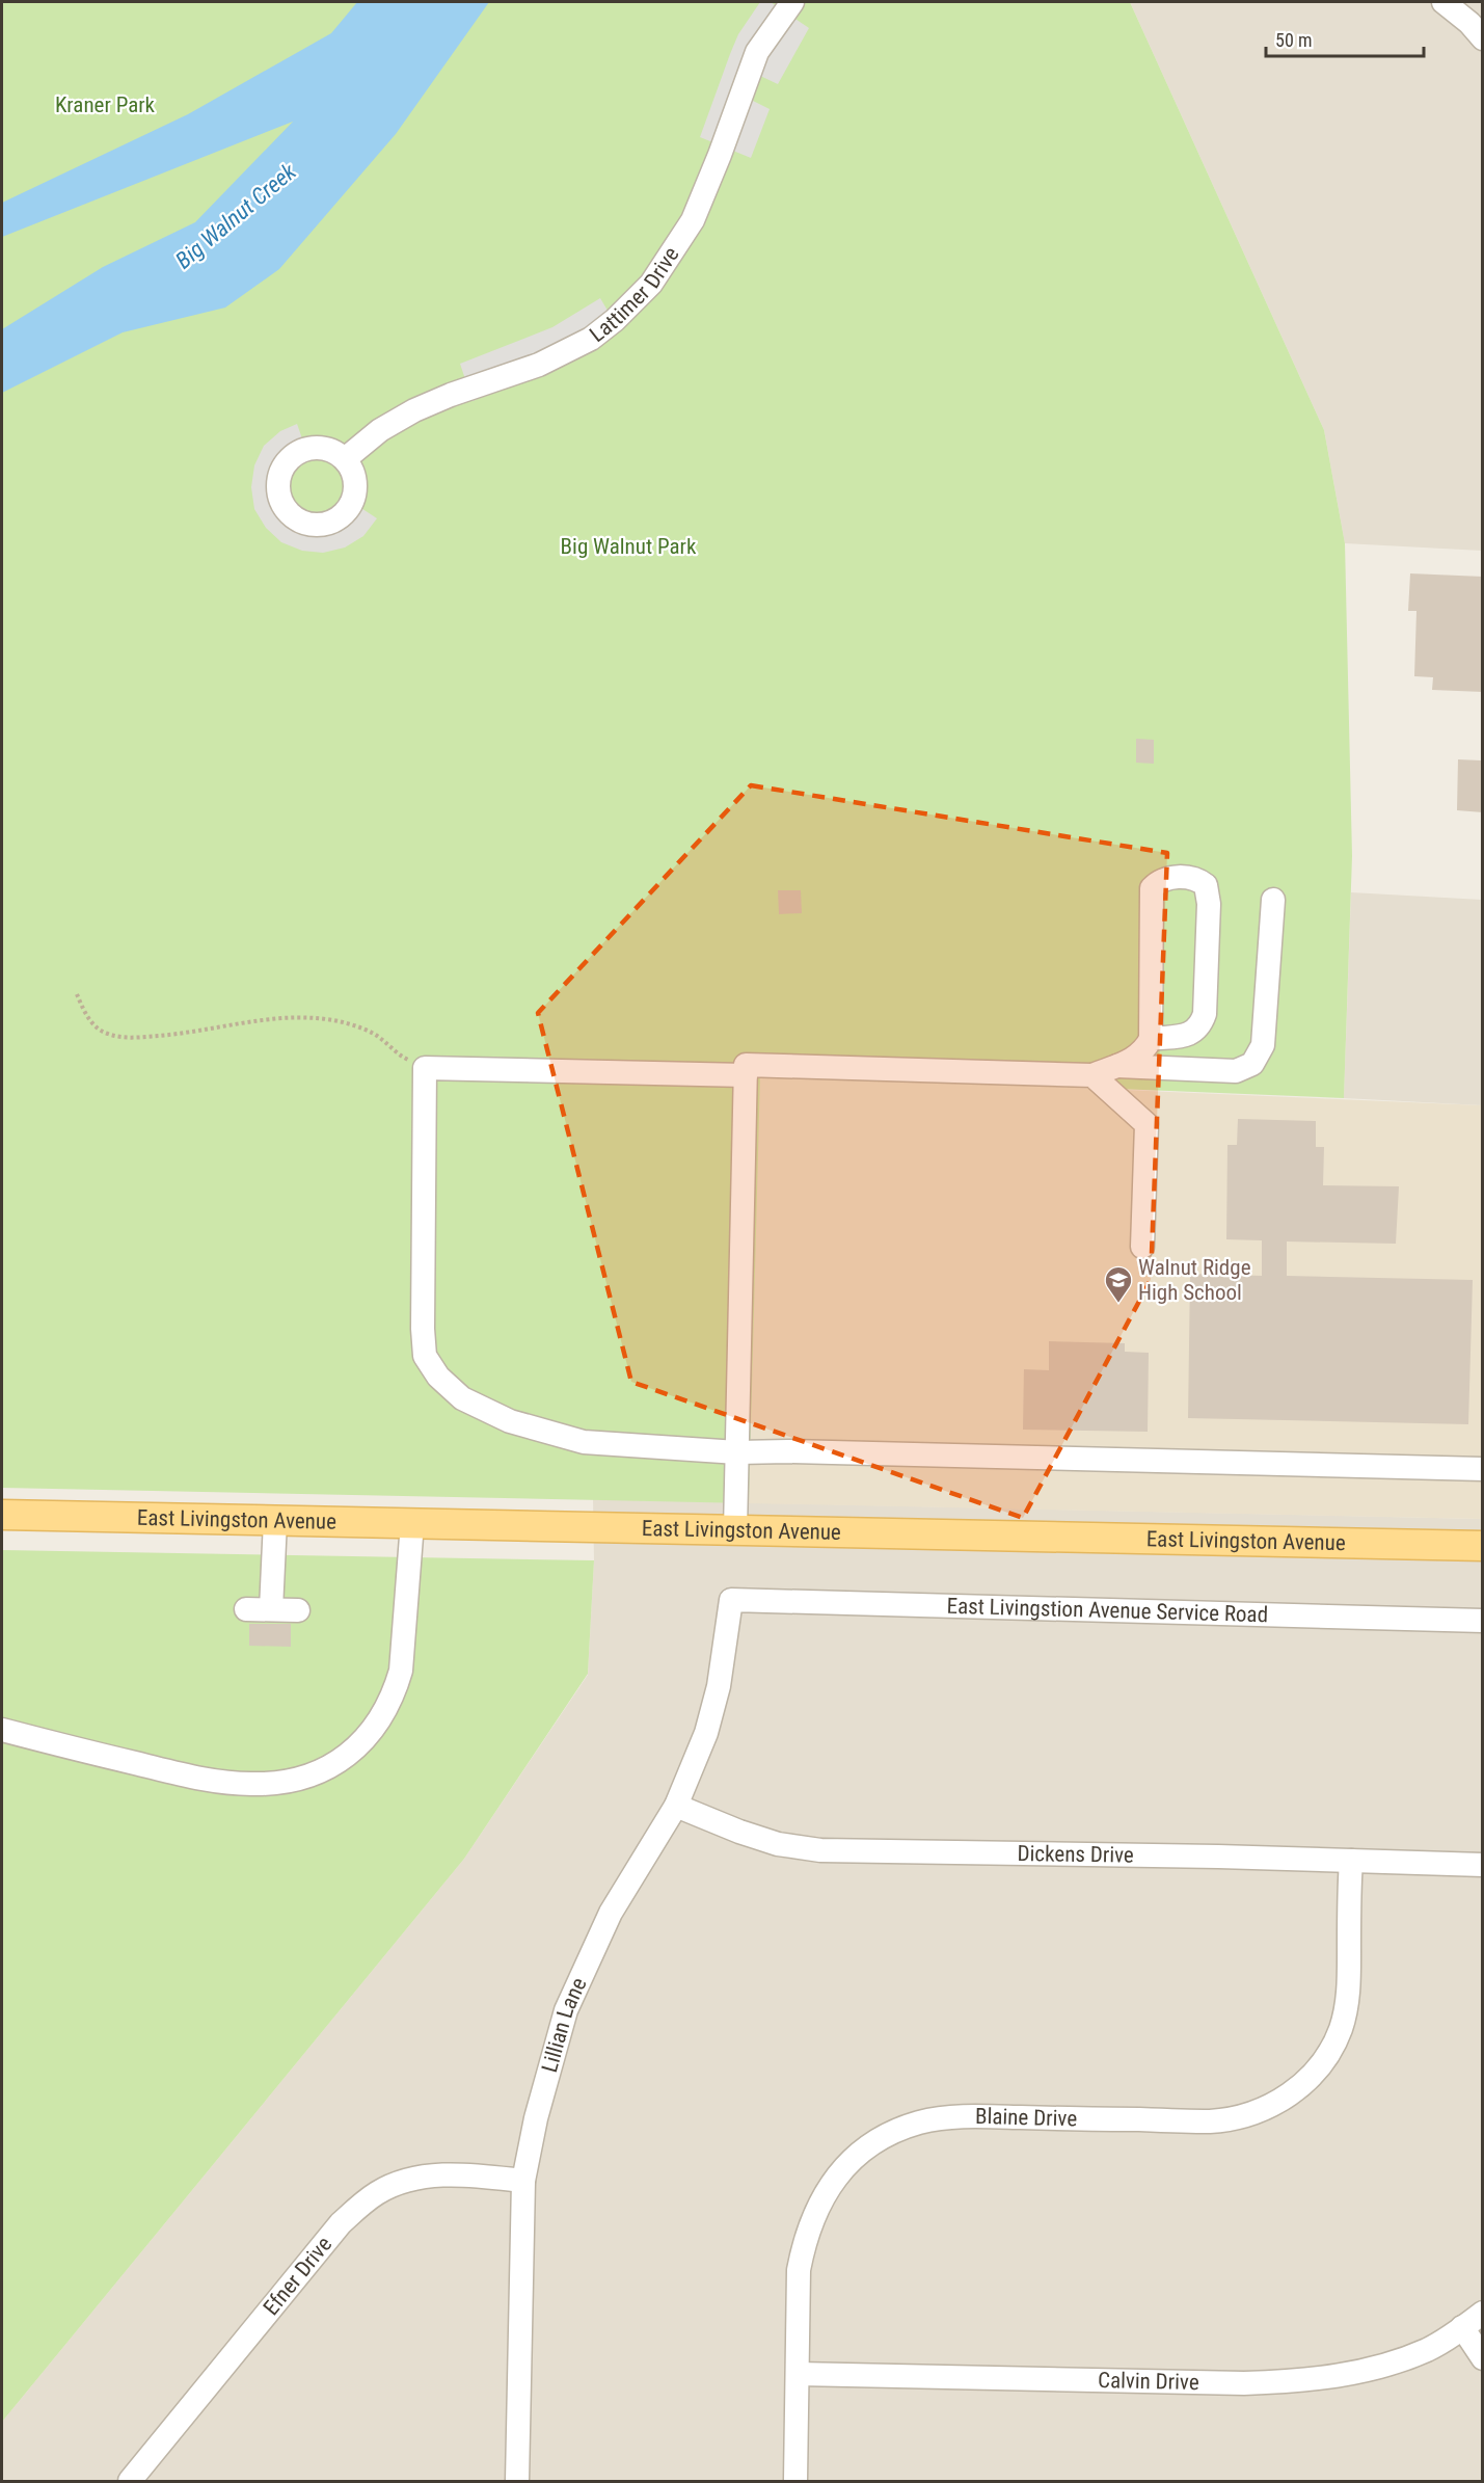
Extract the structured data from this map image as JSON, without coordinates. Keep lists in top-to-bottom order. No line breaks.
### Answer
{"streets":{"main road":["East Livingston Avenue"],"street":["Lattimer Drive","East Livingstion Avenue Service Road","Dickens Drive","Lillian Lane","Blaine Drive","Efner Drive","Calvin Drive"]},"crossings":[["East Livingstion Avenue Service Road","Lillian Lane"],["Dickens Drive","Lillian Lane"],["Dickens Drive","Blaine Drive"],["Lillian Lane","Efner Drive"],["Blaine Drive","Calvin Drive"]],"water":["Big Walnut Creek"],"parks":["Kraner Park","Big Walnut Park"],"places":{"school or university":["Walnut Ridge High School"]},"scale_bar":"50 m"}
